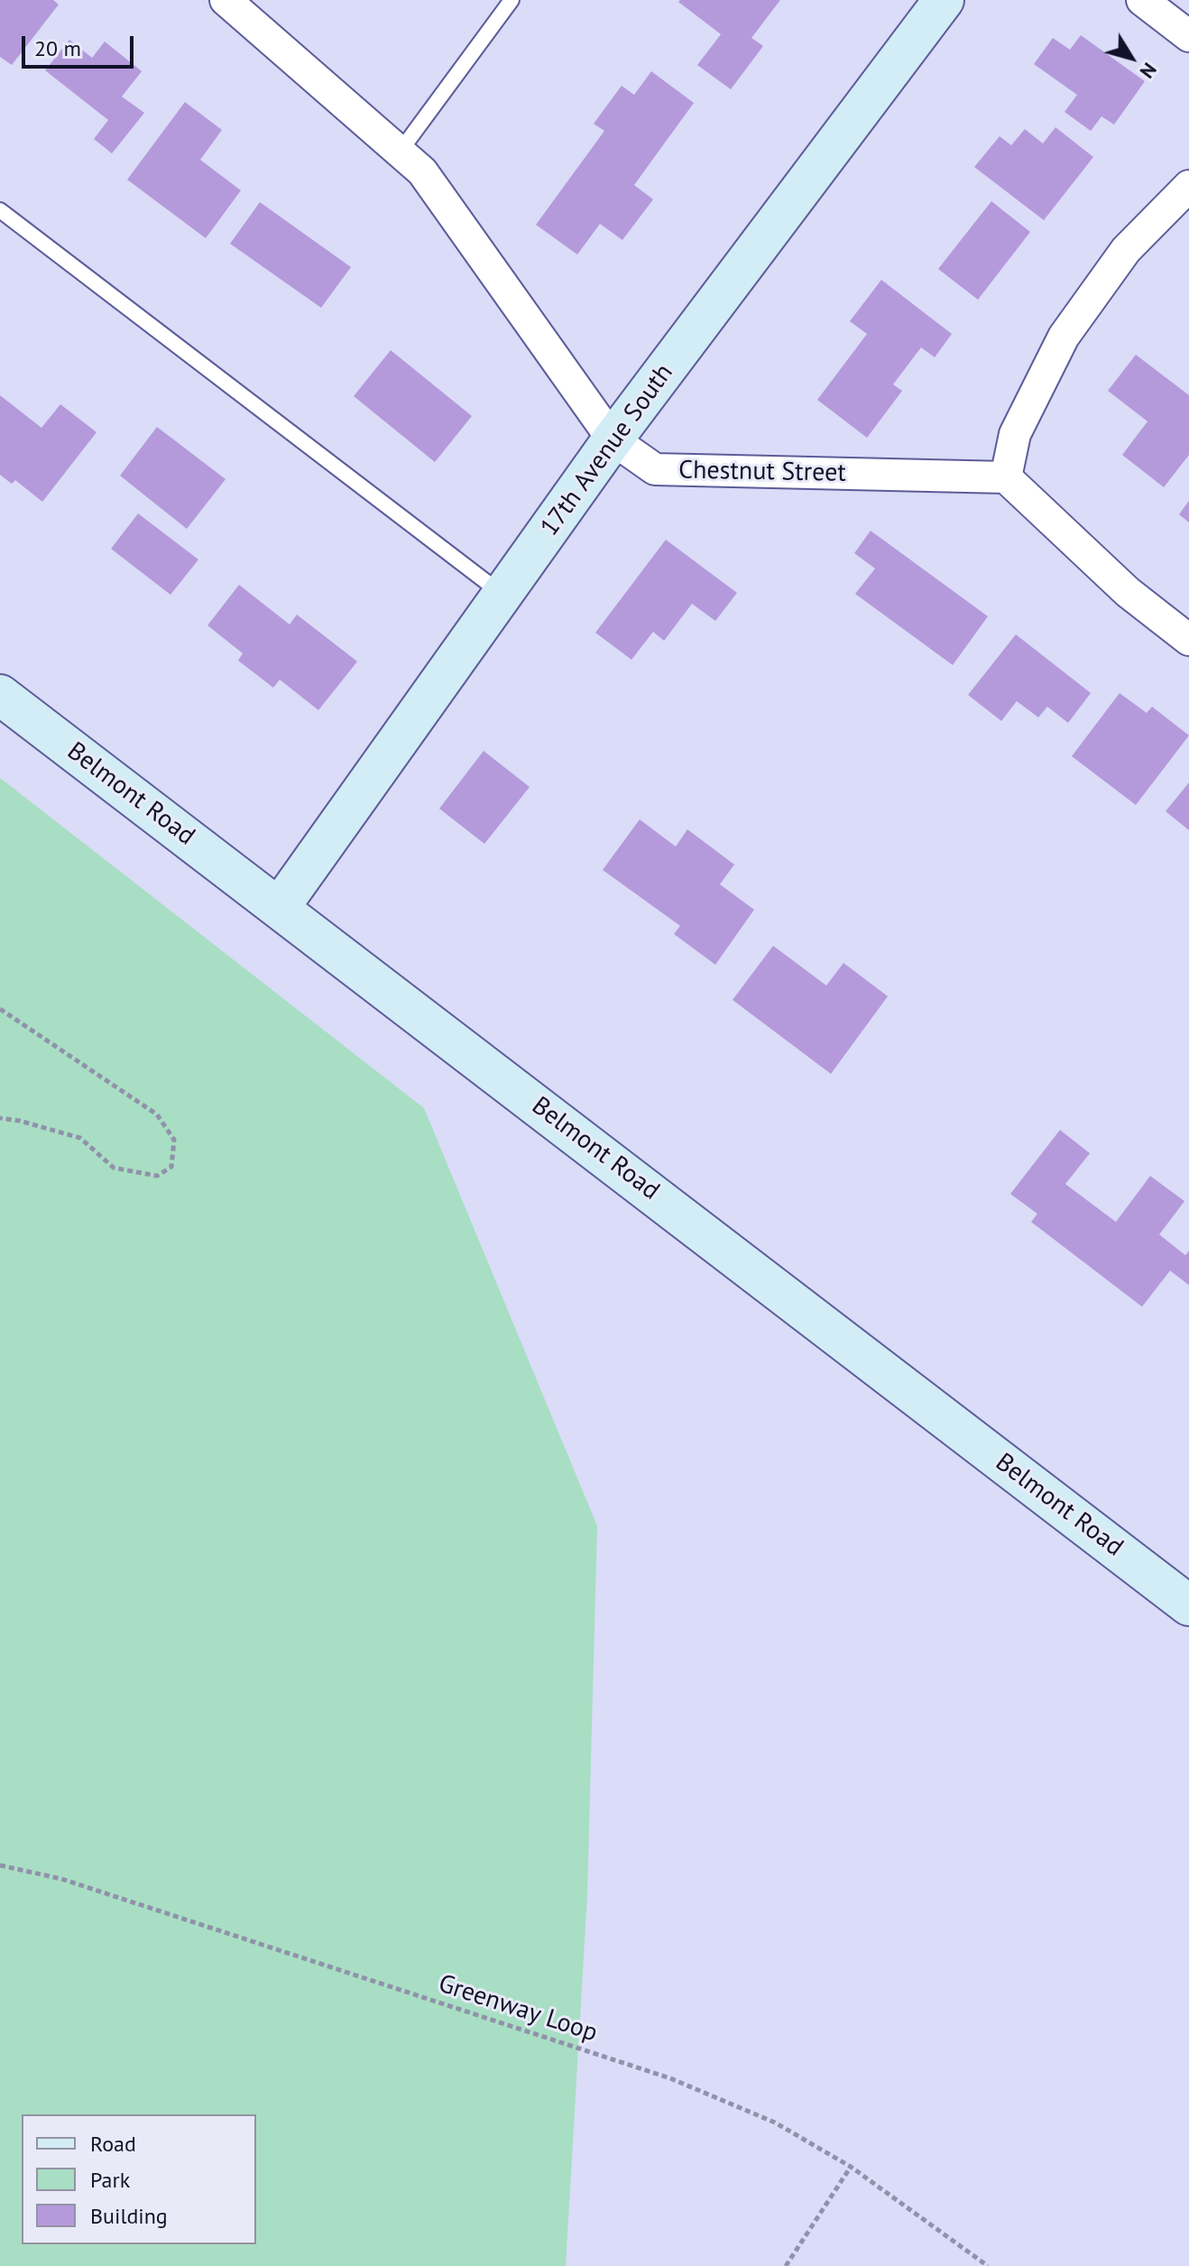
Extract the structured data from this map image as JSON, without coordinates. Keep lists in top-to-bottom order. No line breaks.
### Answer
{"streets":{"street":["17th Avenue South","Chestnut Street","Belmont Road"],"path":["Greenway Loop"]},"crossings":[["17th Avenue South","Chestnut Street"],["17th Avenue South","Belmont Road"]],"legend":["Road","Park","Building"],"scale_bar":"20 m","north":"bottom right"}
